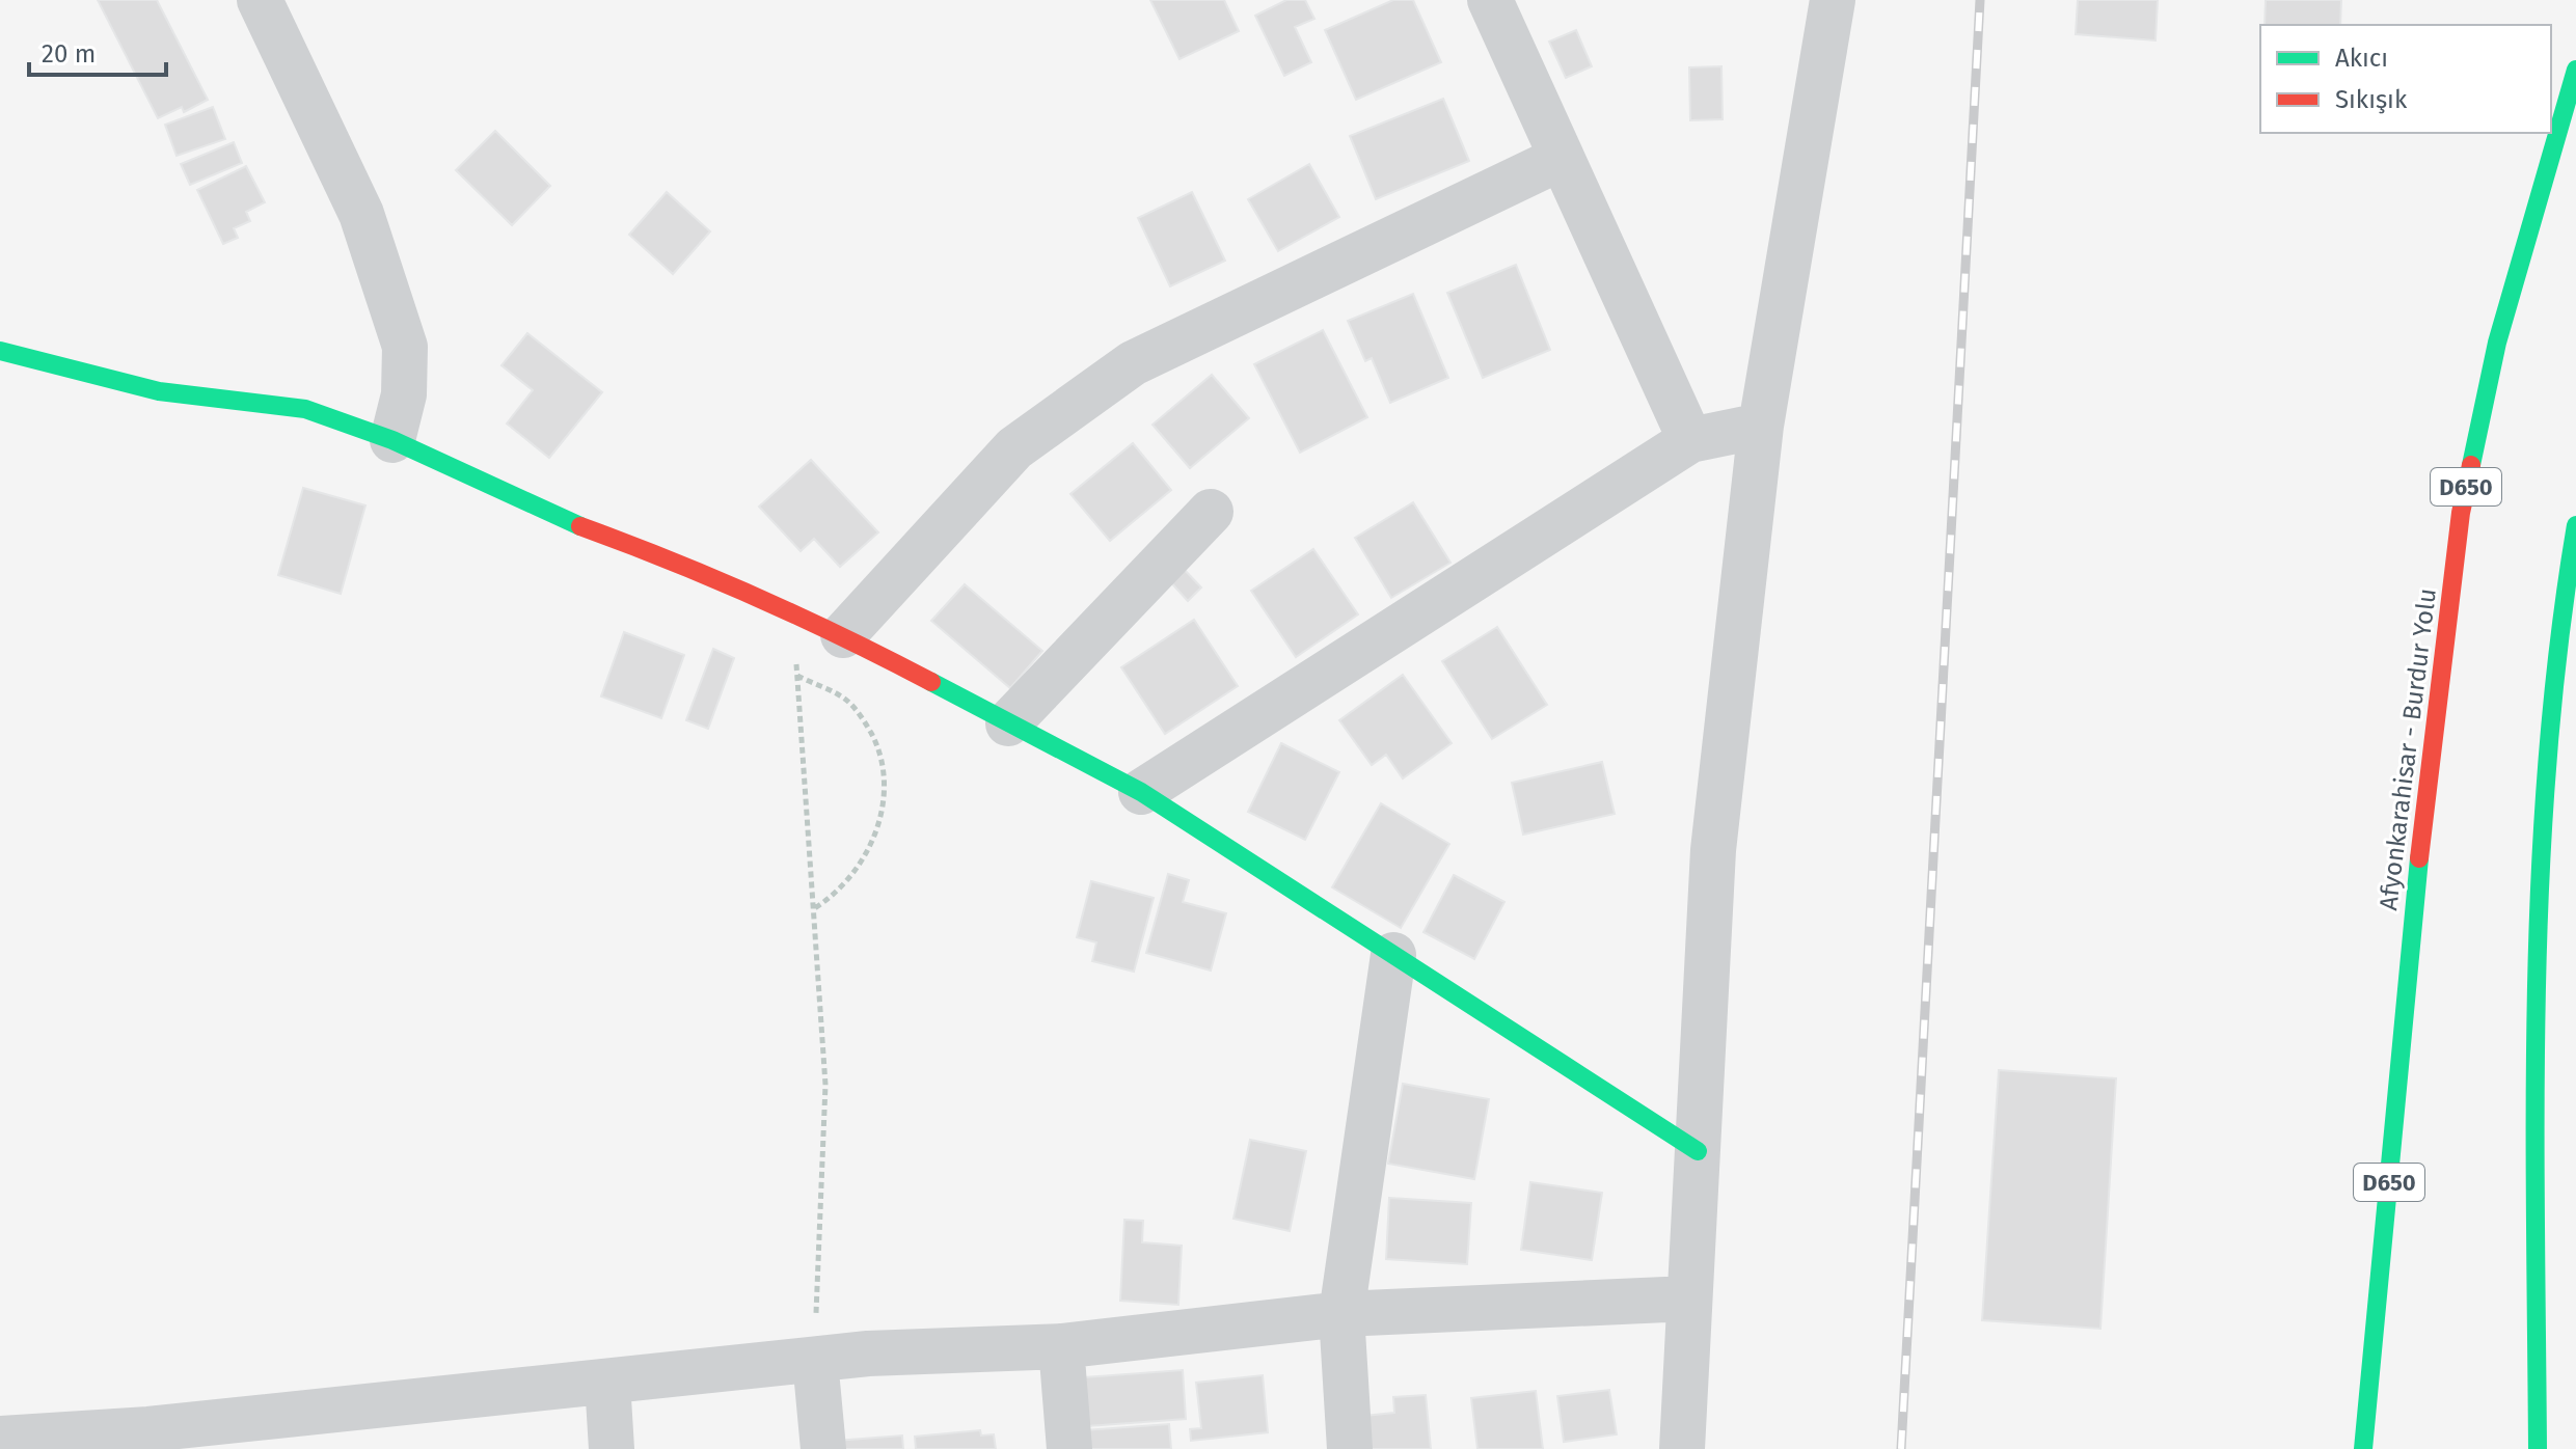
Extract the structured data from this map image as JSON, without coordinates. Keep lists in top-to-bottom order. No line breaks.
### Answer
{"streets":{"main road":["D650","Afyonkarahisar - Burdur Yolu"]},"legend":["Akıcı","Sıkışık"],"scale_bar":"20 m"}
